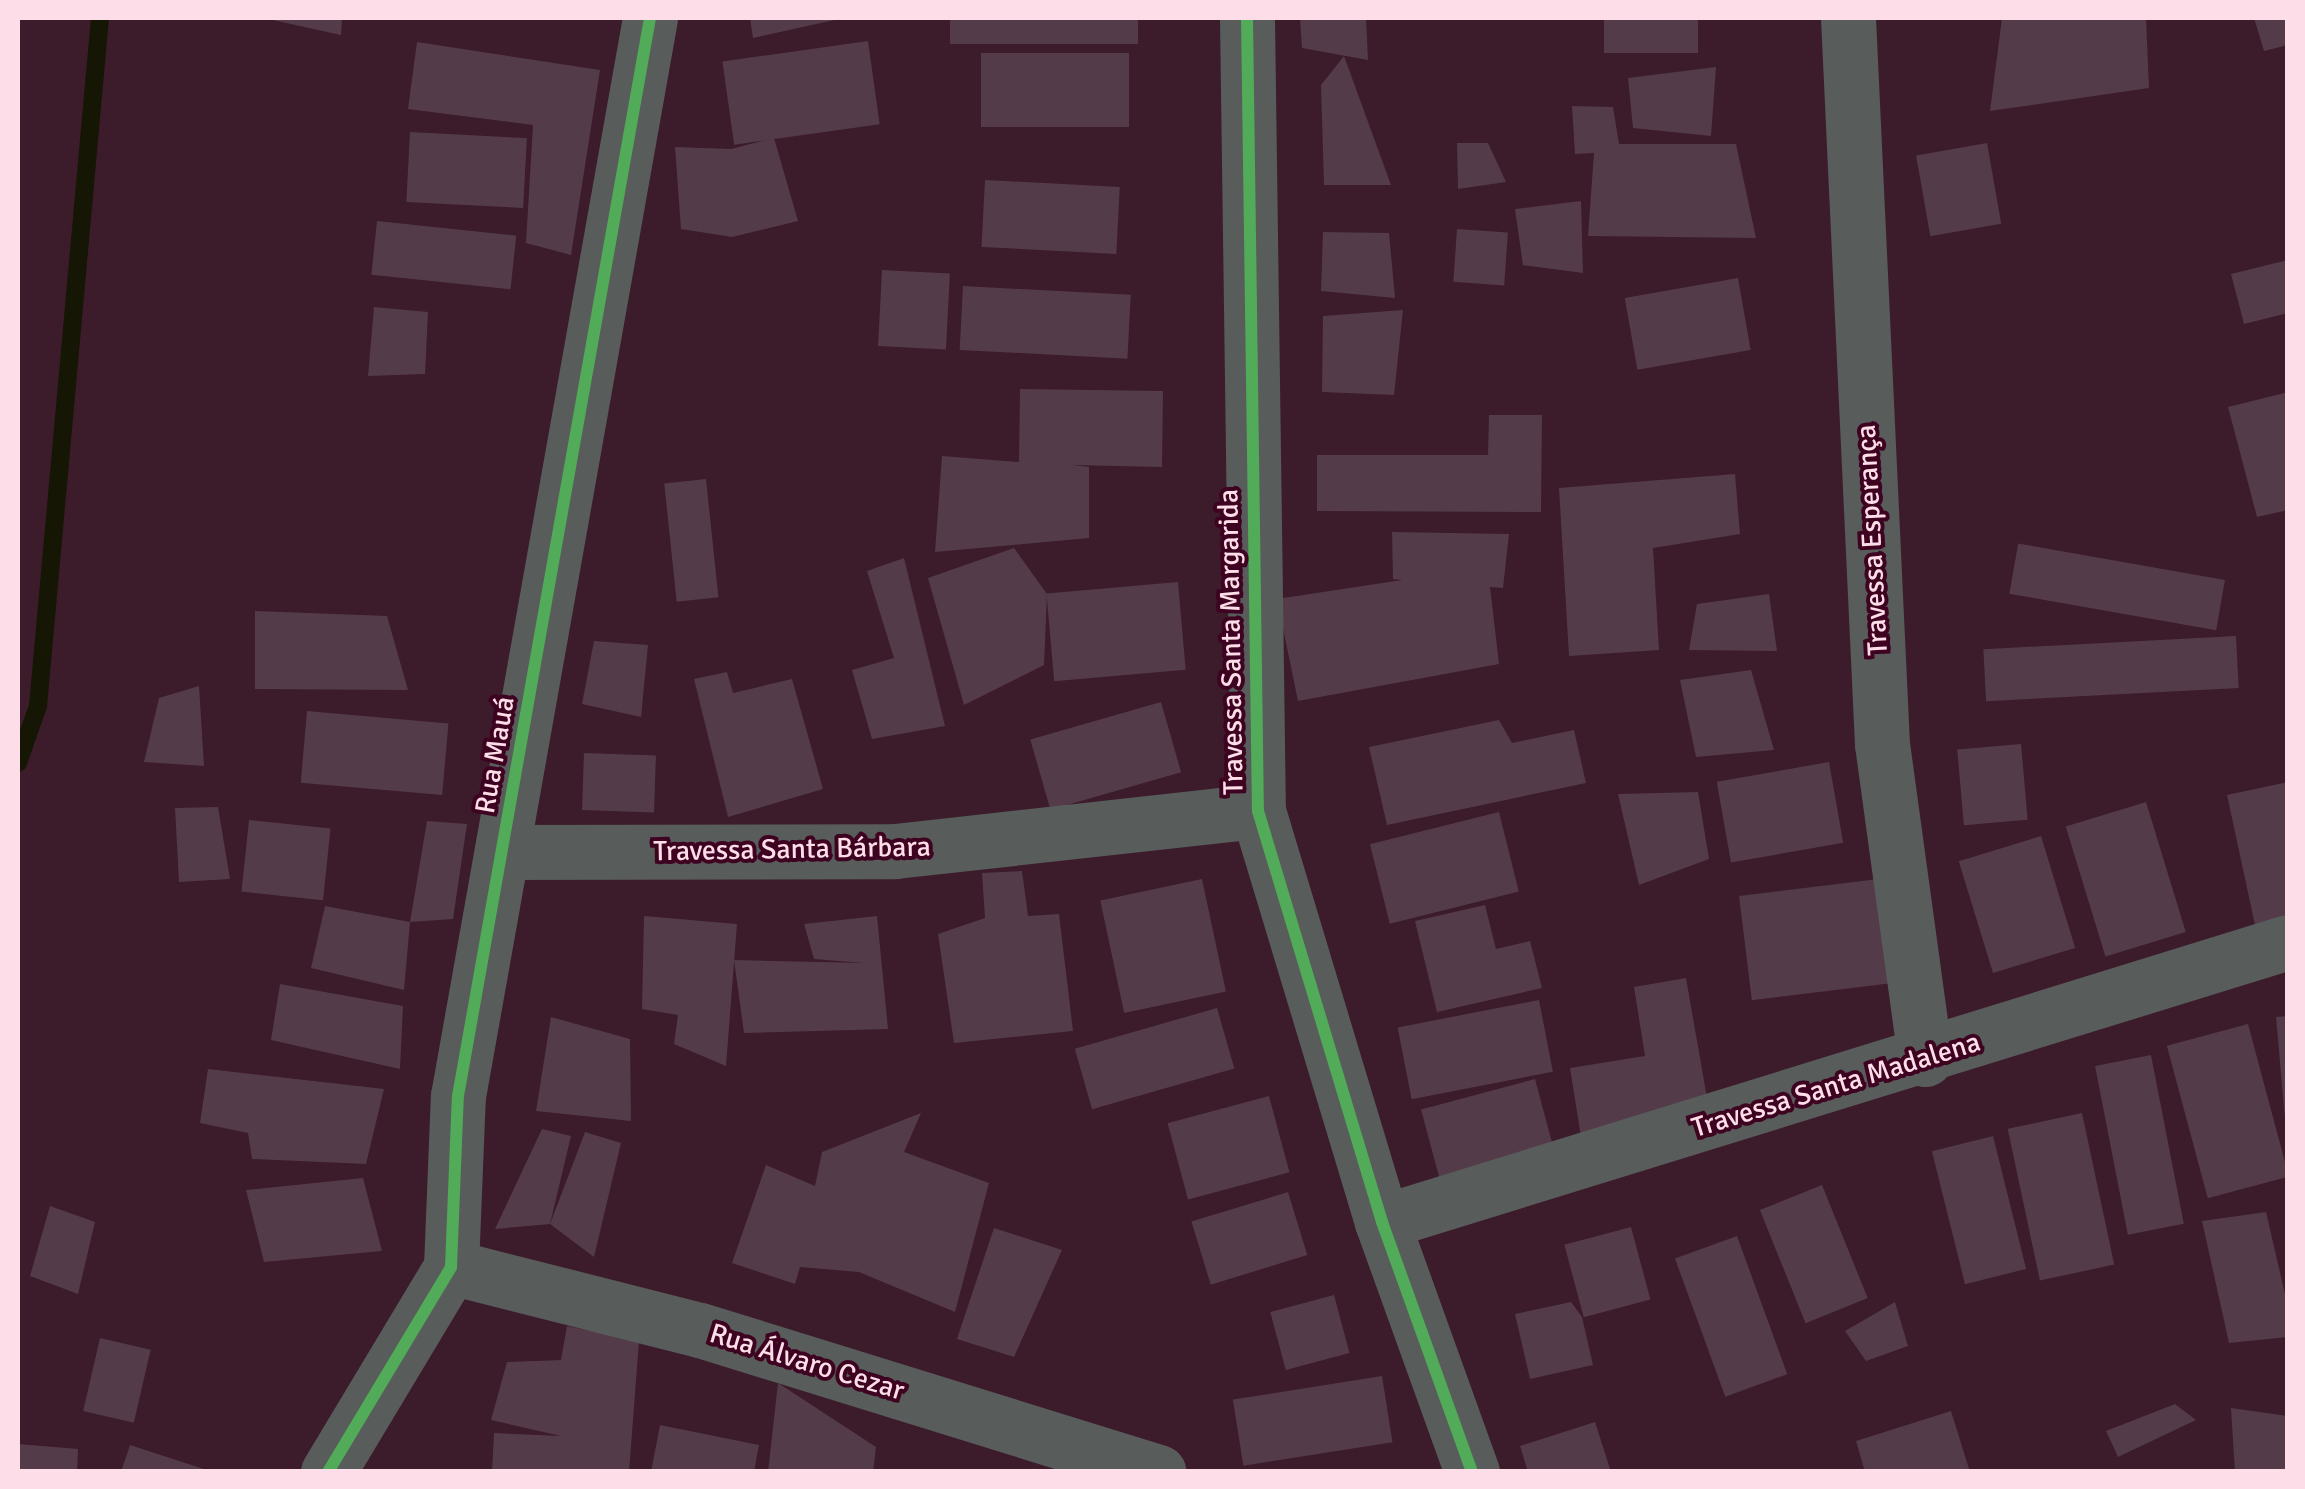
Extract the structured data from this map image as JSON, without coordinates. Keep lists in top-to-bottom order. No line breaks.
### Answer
{"streets":{"street":["Travessa Esperança","Travessa Santa Margarida","Rua Mauá","Travessa Santa Bárbara","Travessa Santa Madalena","Rua Álvaro Cezar"]},"crossings":[["Travessa Esperança","Travessa Santa Madalena"],["Travessa Santa Margarida","Travessa Santa Bárbara"],["Travessa Santa Margarida","Travessa Santa Madalena"],["Rua Mauá","Travessa Santa Bárbara"],["Rua Mauá","Rua Álvaro Cezar"]]}
